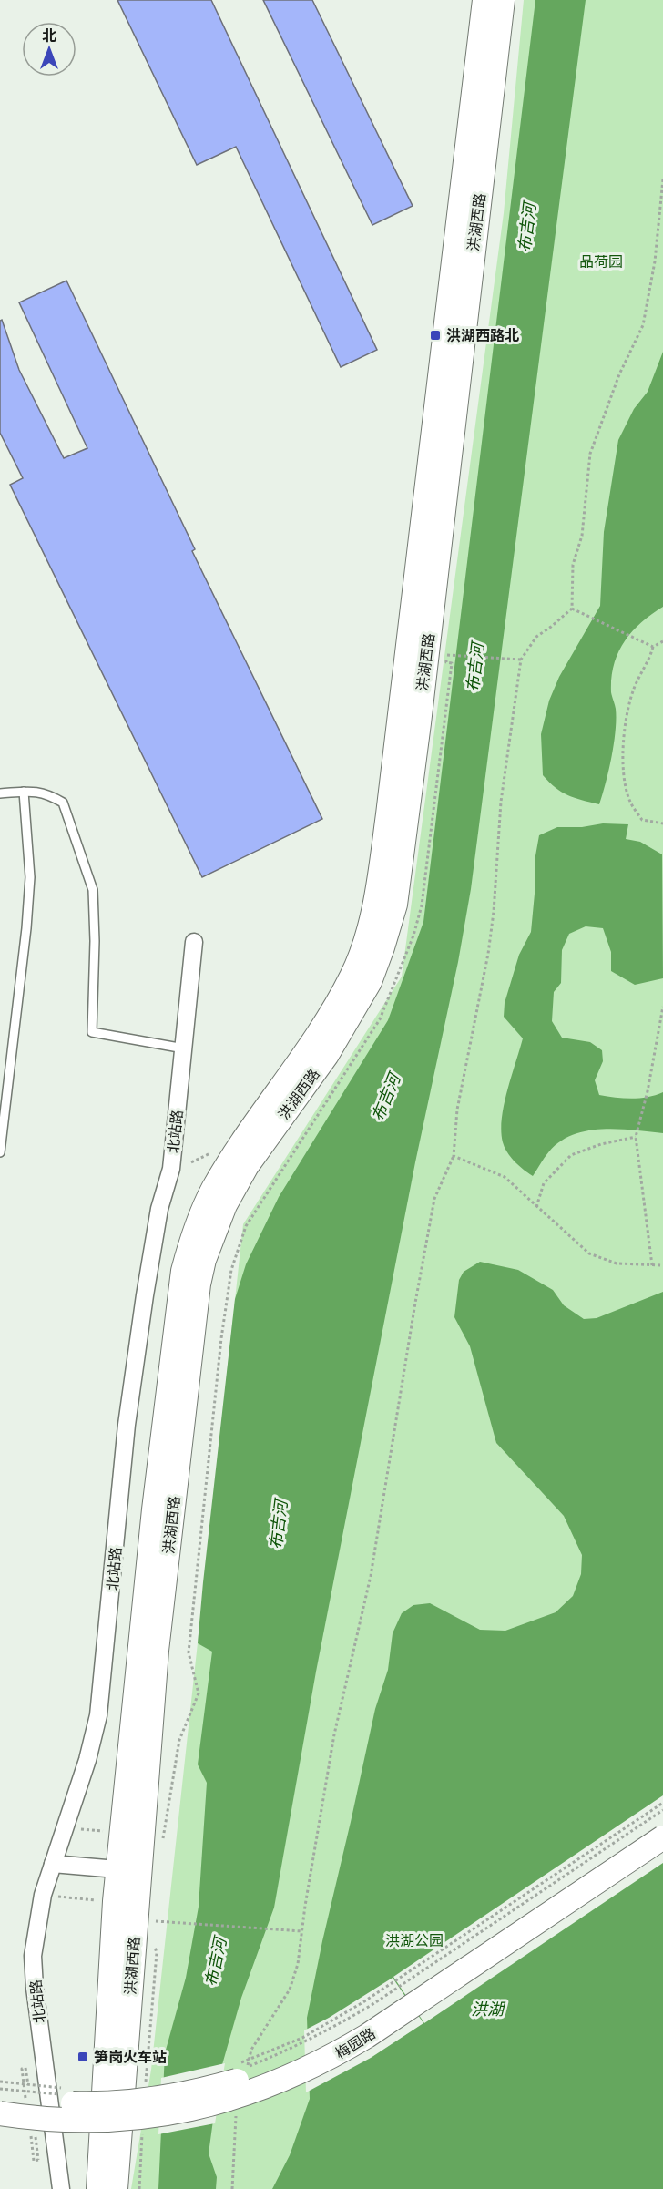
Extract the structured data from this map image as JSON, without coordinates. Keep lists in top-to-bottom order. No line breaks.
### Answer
{"streets":{"main road":["洪湖西路","梅园路"],"street":["北站路"]},"water":["布吉河","洪湖"],"parks":["品荷园","洪湖公园"],"places":{"transit":["洪湖西路北","笋岗火车站"]},"north":"top"}
